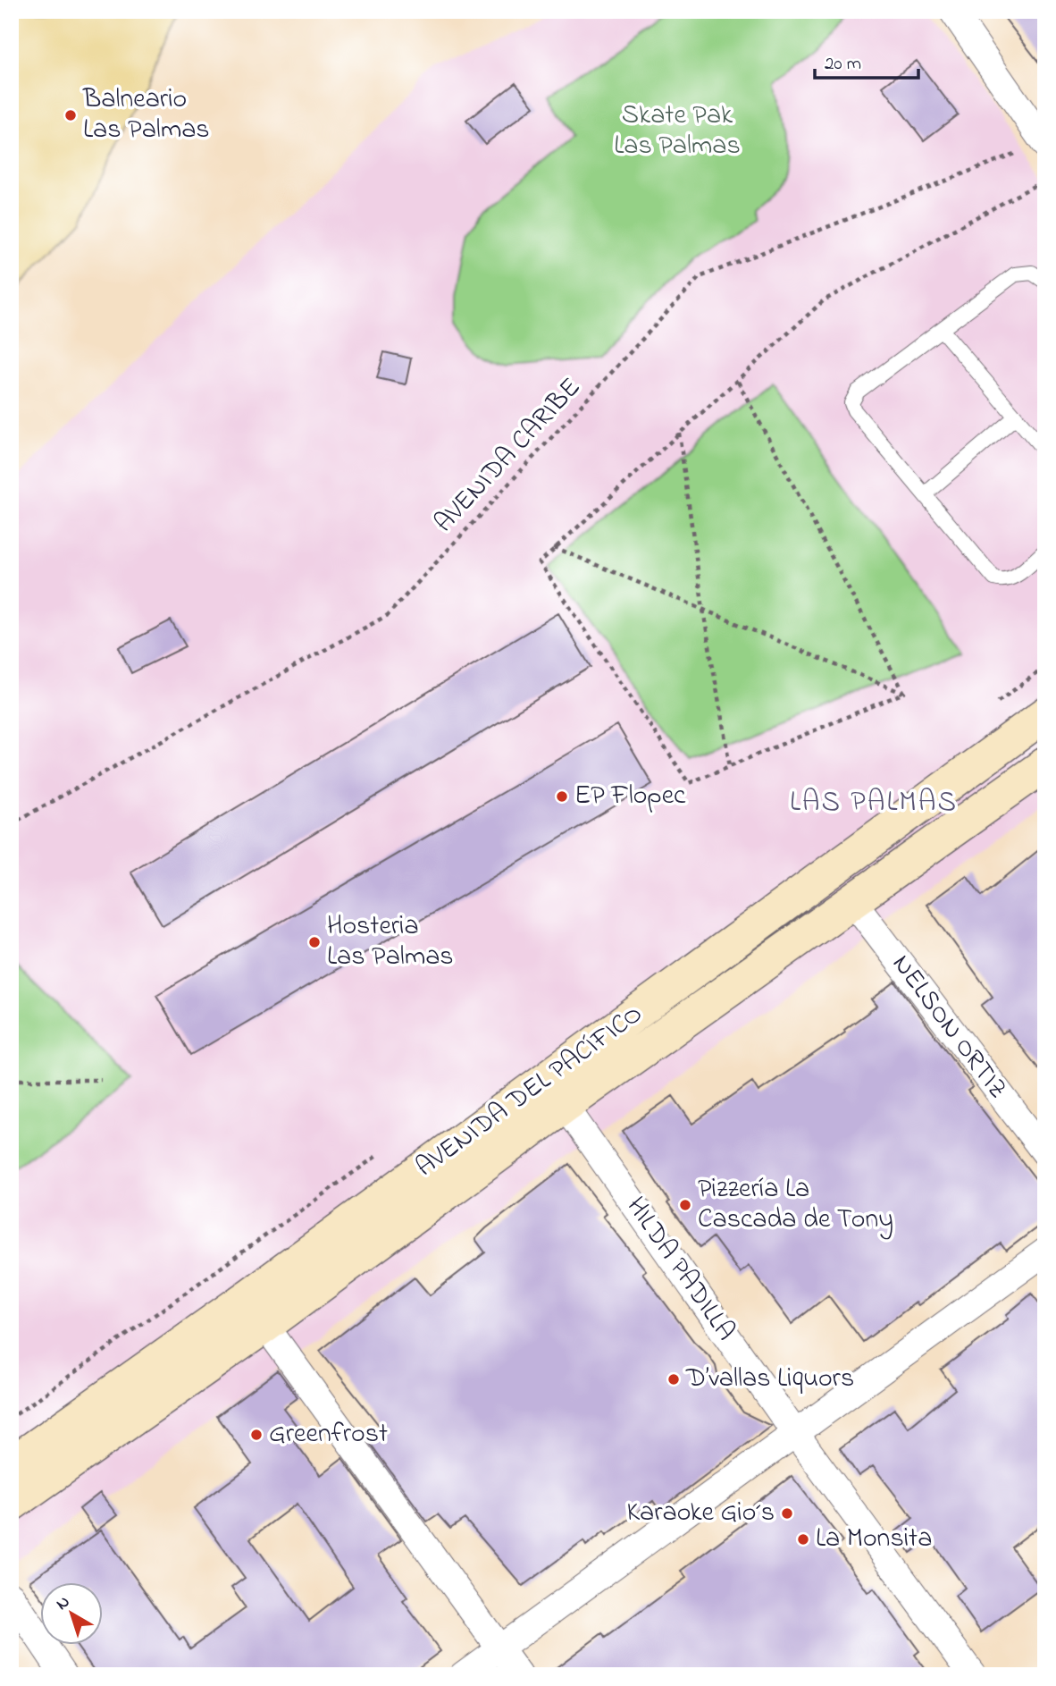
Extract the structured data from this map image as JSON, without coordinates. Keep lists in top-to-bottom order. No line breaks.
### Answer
{"streets":{"main road":["AVENIDA DEL PACÍFICO"],"street":["NELSON ORTIZ","HILDA PADILLA"],"path":["AVENIDA CARIBE"]},"crossings":[["NELSON ORTIZ","AVENIDA DEL PACÍFICO"],["AVENIDA DEL PACÍFICO","HILDA PADILLA"]],"districts":["LAS PALMAS"],"parks":["Skate Pak Las Palmas"],"places":["Balneario Las Palmas","EP Flopec","Hosteria Las Palmas","Pizzería La Cascada de Tony","D’vallas Liquors","Greenfrost","Karaoke Gio´s","La Monsita"],"scale_bar":"20 m","north":"top left"}
